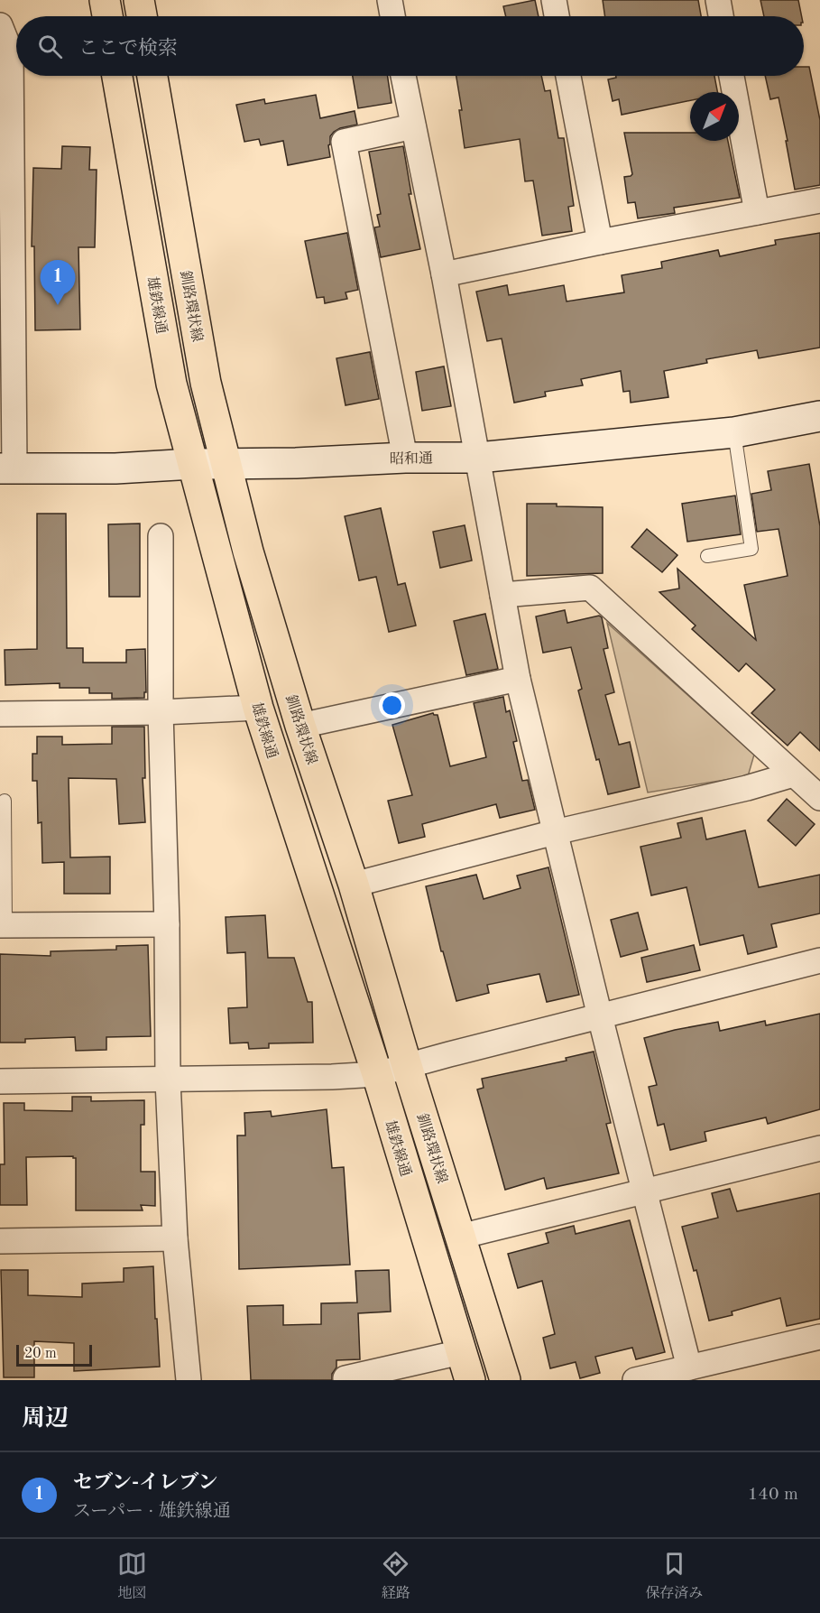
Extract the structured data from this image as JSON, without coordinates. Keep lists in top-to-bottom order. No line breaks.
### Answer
{"streets":{"main road":["雄鉄線通","釧路環状線"],"street":["昭和通"]},"crossings":[["雄鉄線通","昭和通"],["釧路環状線","昭和通"]],"scale_bar":"20 m","north":"top right","page":{"search":"ここで検索","pins":"1","scale":"20 m","heading":"周辺","list":[{"mark":"1","name":"セブン-イレブン","note":"スーパー · 雄鉄線通","value":"140 m"}],"nav":["地図","経路","保存済み"]}}
